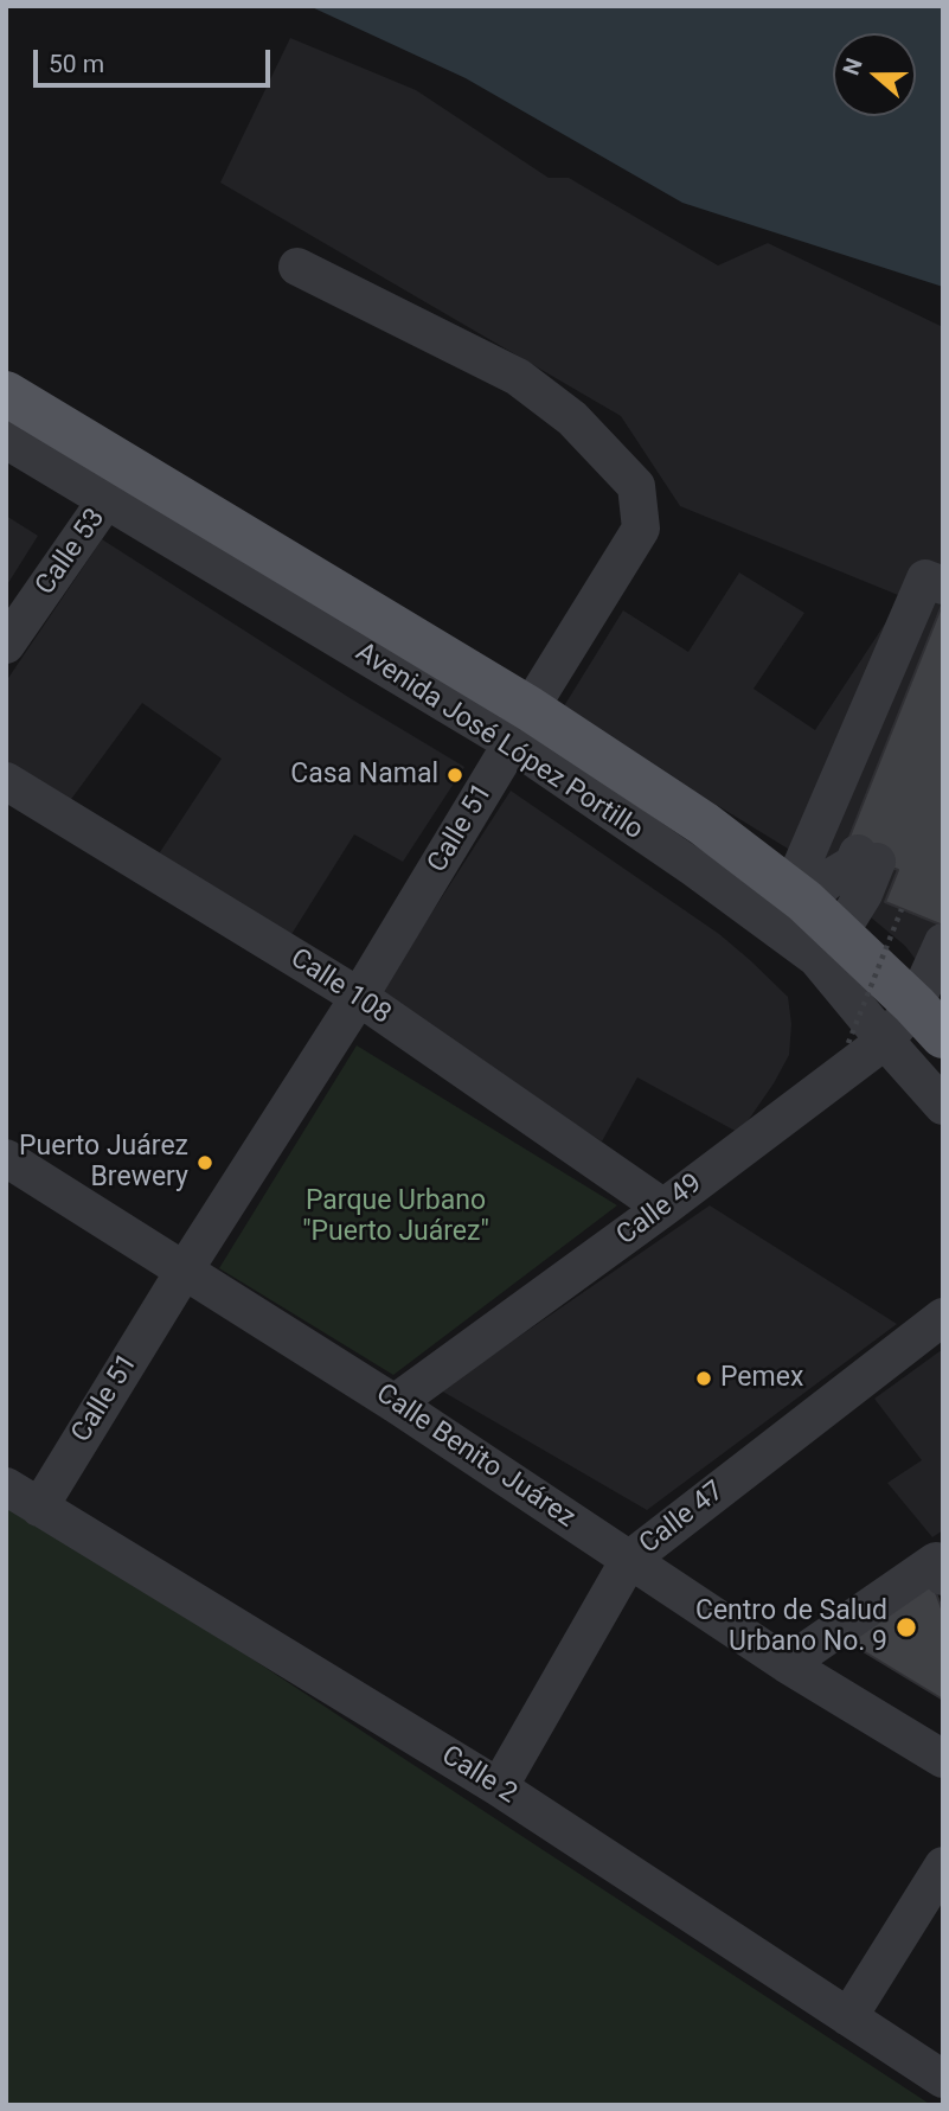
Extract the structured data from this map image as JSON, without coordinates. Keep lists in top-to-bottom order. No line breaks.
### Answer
{"streets":{"main road":["Avenida José López Portillo"],"street":["Calle 53","Calle 51","Calle 108","Calle 49","Calle Benito Juárez","Calle 47","Calle 2"]},"crossings":[["Calle 53","Avenida José López Portillo"],["Avenida José López Portillo","Calle 51"],["Avenida José López Portillo","Calle 49"],["Calle 51","Calle 108"],["Calle 51","Calle Benito Juárez"],["Calle 51","Calle 2"],["Calle 108","Calle 49"],["Calle 49","Calle Benito Juárez"],["Calle Benito Juárez","Calle 47"],["Calle 47","Calle 2"]],"parks":["Parque Urbano \"Puerto Juárez\""],"places":["Casa Namal","Puerto Juárez Brewery","Pemex","Centro de Salud Urbano No. 9"],"scale_bar":"50 m","north":"left"}
